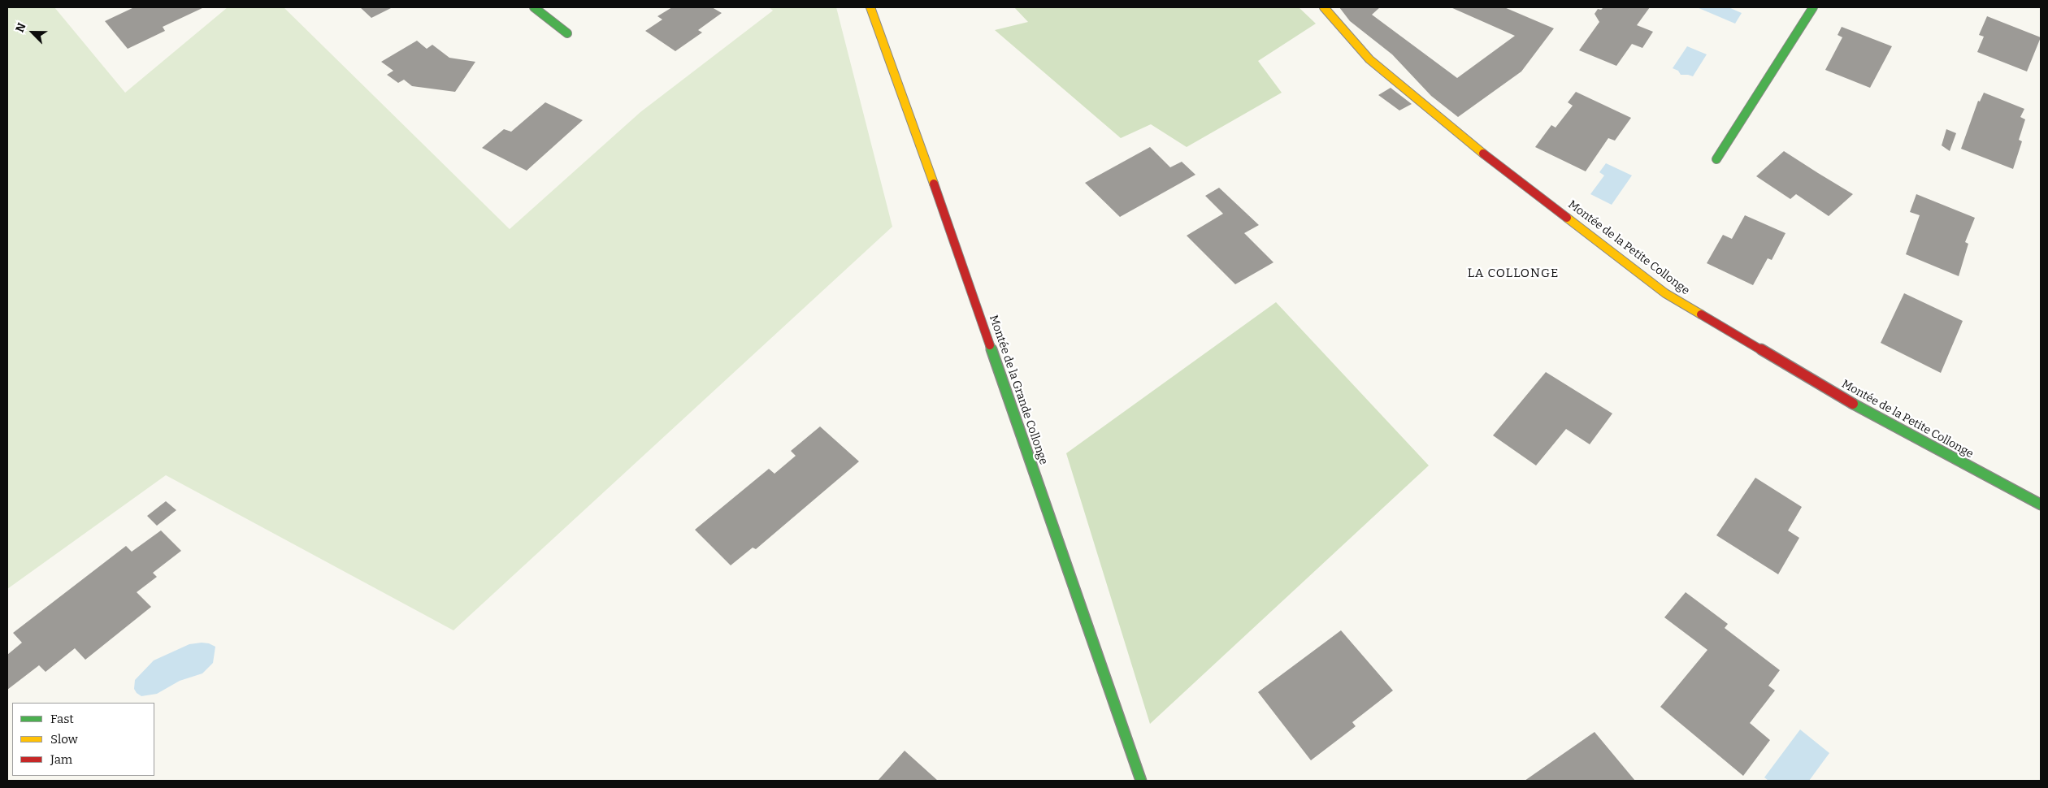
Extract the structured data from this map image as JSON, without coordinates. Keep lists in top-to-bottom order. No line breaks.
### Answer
{"streets":{"street":["Montée de la Petite Collonge","Montée de la Grande Collonge"]},"districts":["LA COLLONGE"],"legend":["Fast","Slow","Jam"],"north":"top left"}
